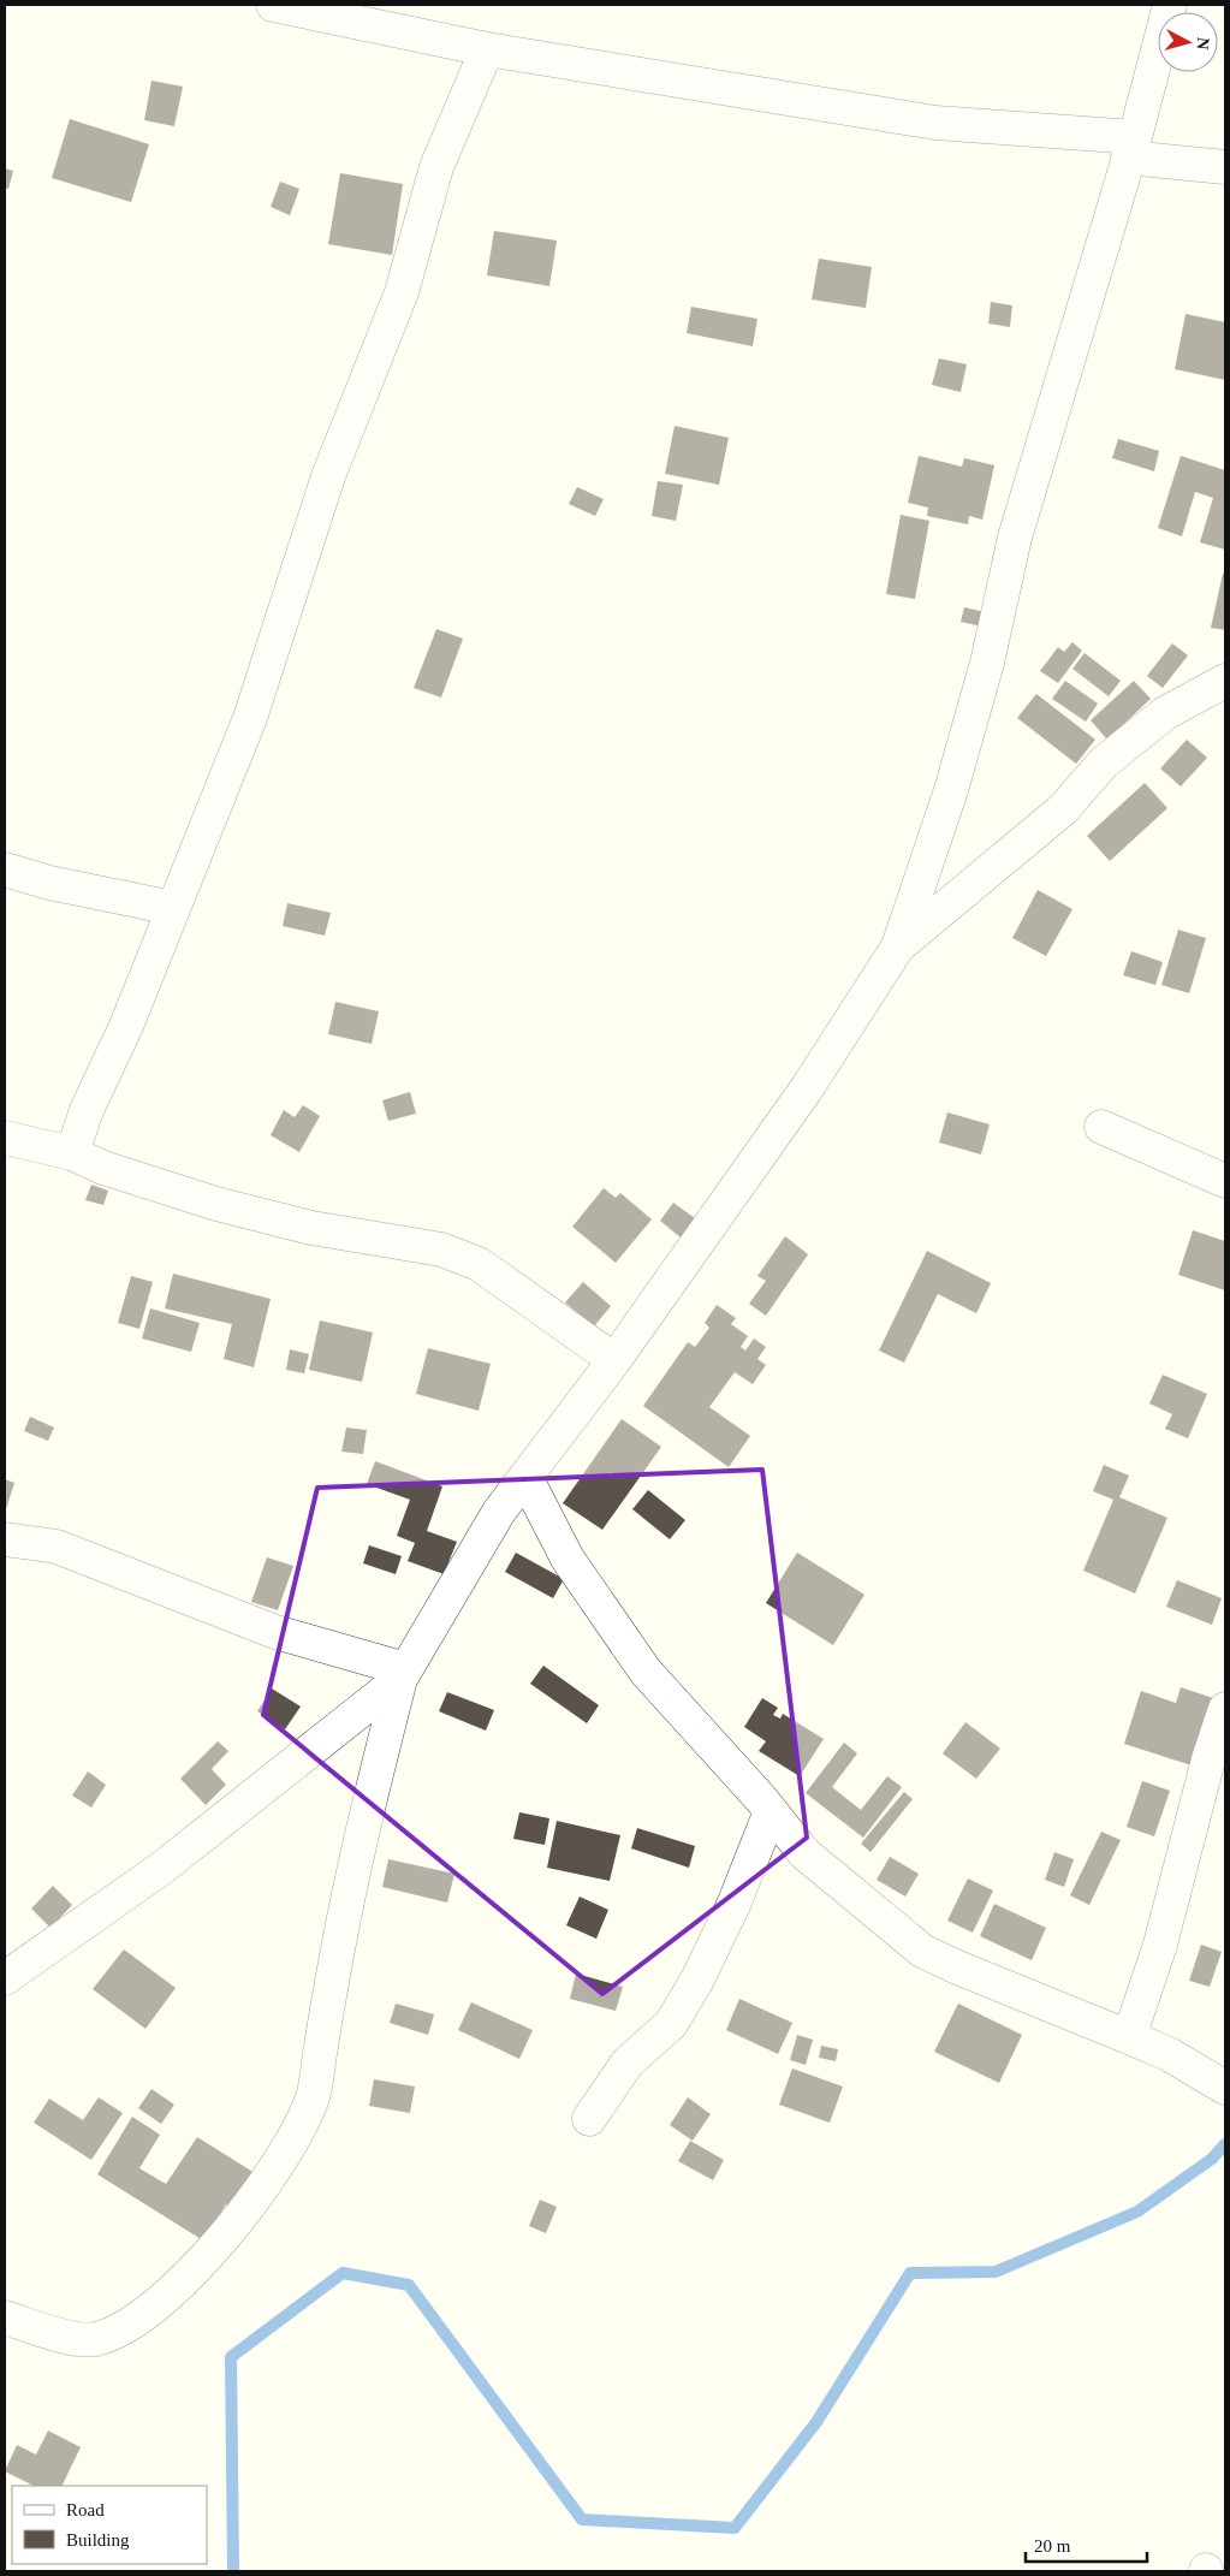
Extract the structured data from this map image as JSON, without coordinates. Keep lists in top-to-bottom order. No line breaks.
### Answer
{"legend":["Road","Building"],"scale_bar":"20 m","north":"right"}
